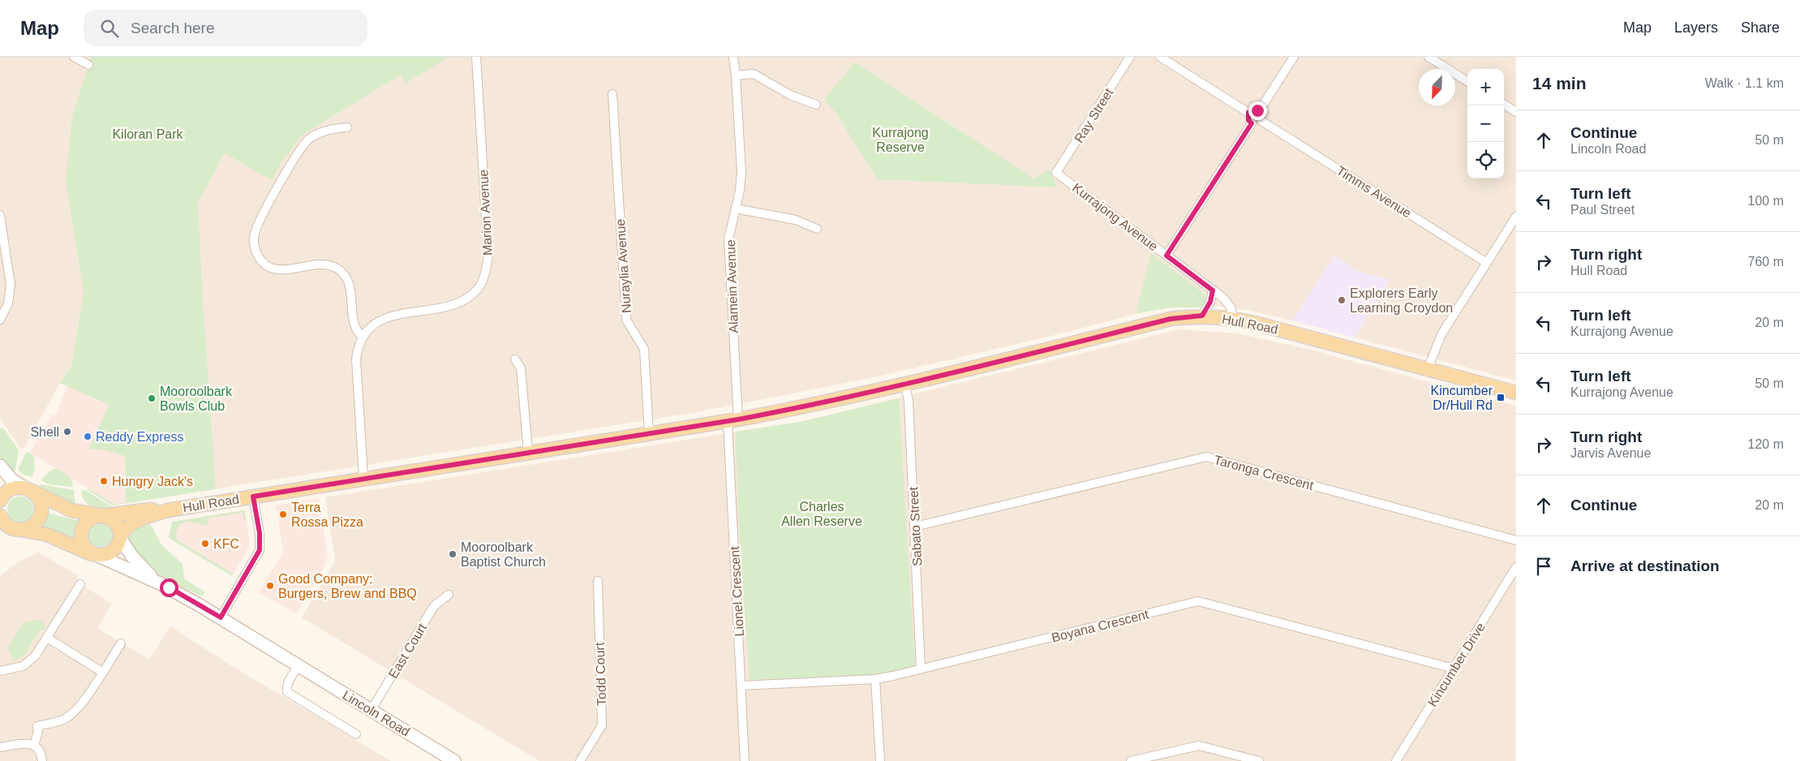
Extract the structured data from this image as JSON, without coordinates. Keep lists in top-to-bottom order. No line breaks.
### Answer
{"streets":{"main road":["Hull Road","Lincoln Road"],"street":["Ray Street","Timms Avenue","Marion Avenue","Kurrajong Avenue","Nuraylia Avenue","Alamein Avenue","Taronga Crescent","Sabato Street","Lionel Crescent","Boyana Crescent","East Court","Kincumber Drive","Todd Court"]},"crossings":[["Ray Street","Kurrajong Avenue"],["Marion Avenue","Hull Road"],["Kurrajong Avenue","Hull Road"],["Nuraylia Avenue","Hull Road"],["Alamein Avenue","Hull Road"],["Alamein Avenue","Lionel Crescent"],["Hull Road","Sabato Street"],["Hull Road","Lionel Crescent"],["Hull Road","Lincoln Road"],["Taronga Crescent","Sabato Street"],["Sabato Street","Boyana Crescent"],["Lionel Crescent","Boyana Crescent"],["Boyana Crescent","Kincumber Drive"],["East Court","Lincoln Road"]],"parks":["Kurrajong Reserve","Kiloran Park","Charles Allen Reserve"],"places":{"other":["Explorers Early Learning Croydon","Mooroolbark Bowls Club","Shell","Reddy Express","Hungry Jack's","Terra Rossa Pizza","KFC","Mooroolbark Baptist Church","Good Company: Burgers, Brew and BBQ"],"transit":["Kincumber Dr/Hull Rd"]},"north":"bottom left","page":{"header":"Map","search":"Search here","nav":["Map","Layers","Share"],"heading":["14 min","Walk · 1.1 km"],"map_buttons":["+","−"],"list":[["Continue","Lincoln Road","50 m"],["Turn left","Paul Street","100 m"],["Turn right","Hull Road","760 m"],["Turn left","Kurrajong Avenue","20 m"],["Turn left","Kurrajong Avenue","50 m"],["Turn right","Jarvis Avenue","120 m"],["Continue","20 m"],"Arrive at destination"]}}
